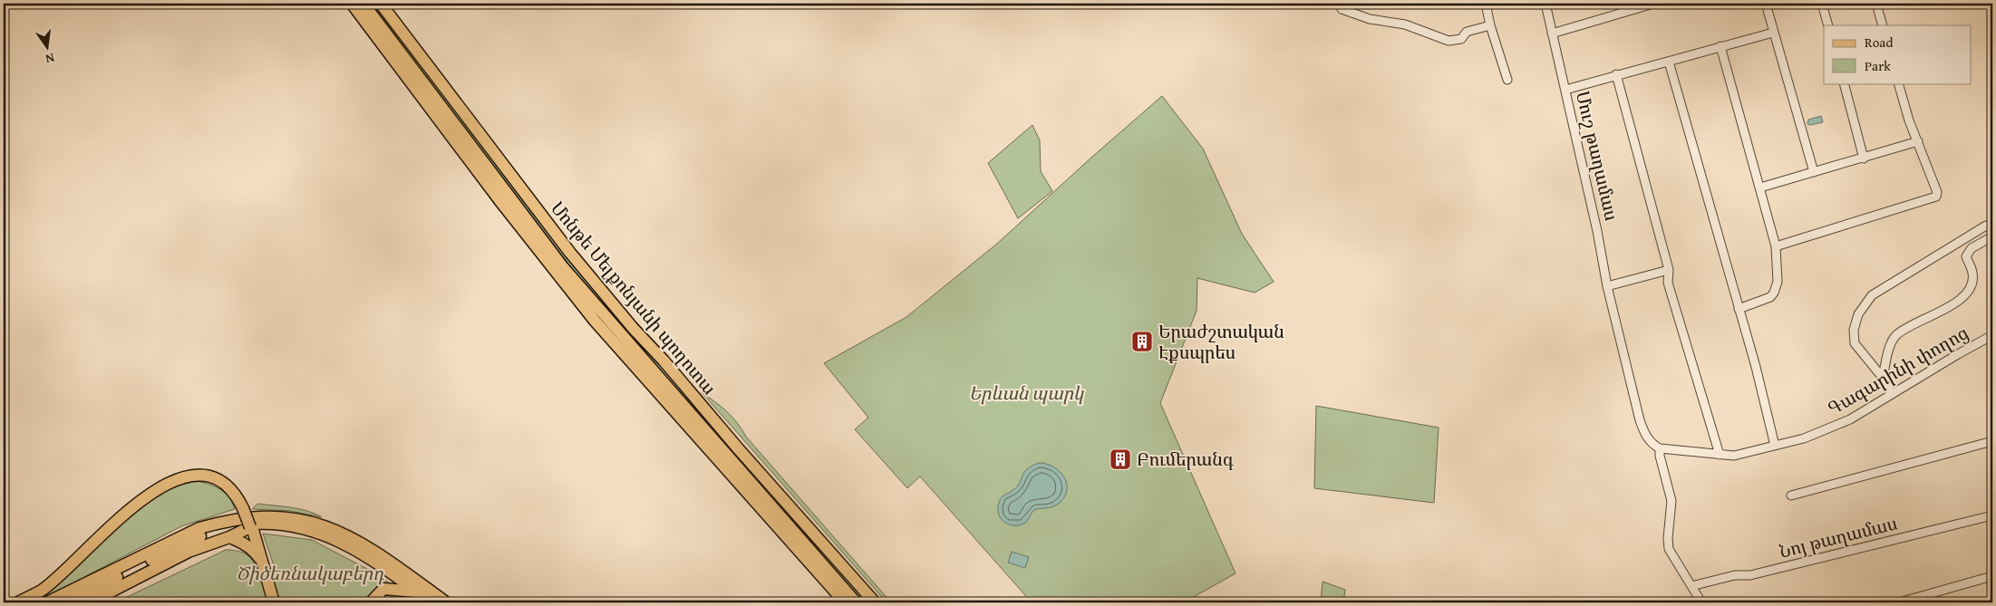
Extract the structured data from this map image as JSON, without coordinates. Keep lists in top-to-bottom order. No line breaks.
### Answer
{"streets":{"main road":["Մոնթե Մելքոնյանի պողոտա"],"street":["Մուշ թաղամաս","Գագարինի փողոց","Նոյ թաղամաս"]},"crossings":[["Մուշ թաղամաս","Գագարինի փողոց"]],"parks":["Երևան պարկ","Ծիծեռնակաբերդ"],"places":{"building":["Երաժշտական Էքսպրես","Բումերանգ"]},"legend":["Road","Park"],"north":"bottom"}
